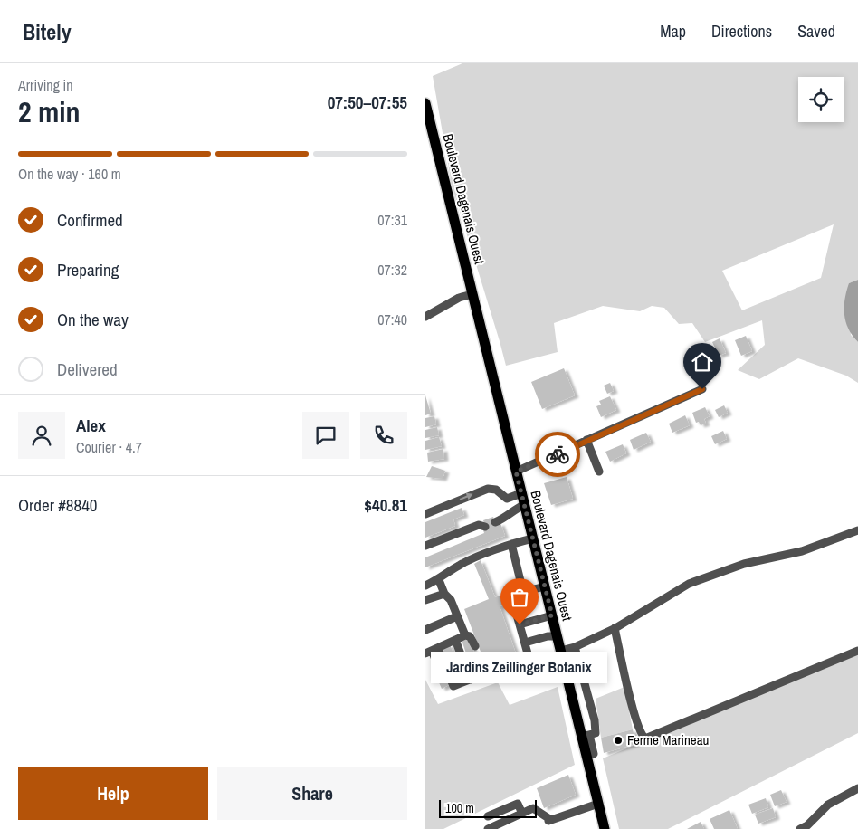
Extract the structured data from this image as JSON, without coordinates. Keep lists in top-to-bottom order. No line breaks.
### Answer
{"streets":{"main road":["Boulevard Dagenais Ouest"]},"places":["Jardins Zeillinger Botanix","Ferme Marineau"],"scale_bar":"100 m","page":{"header":"Bitely","nav":["Map","Directions","Saved"],"heading":["2 min","Arriving in","07:50–07:55"],"panel":["Alex","Courier · 4.7","Order #8840","$40.81"],"bar":"On the way · 160 m","list":[["Confirmed","07:31"],["Preparing","07:32"],["On the way","07:40"],"Delivered"],"bubble":"Jardins Zeillinger Botanix","buttons":["Help","Share"],"scale":"100 m"}}
